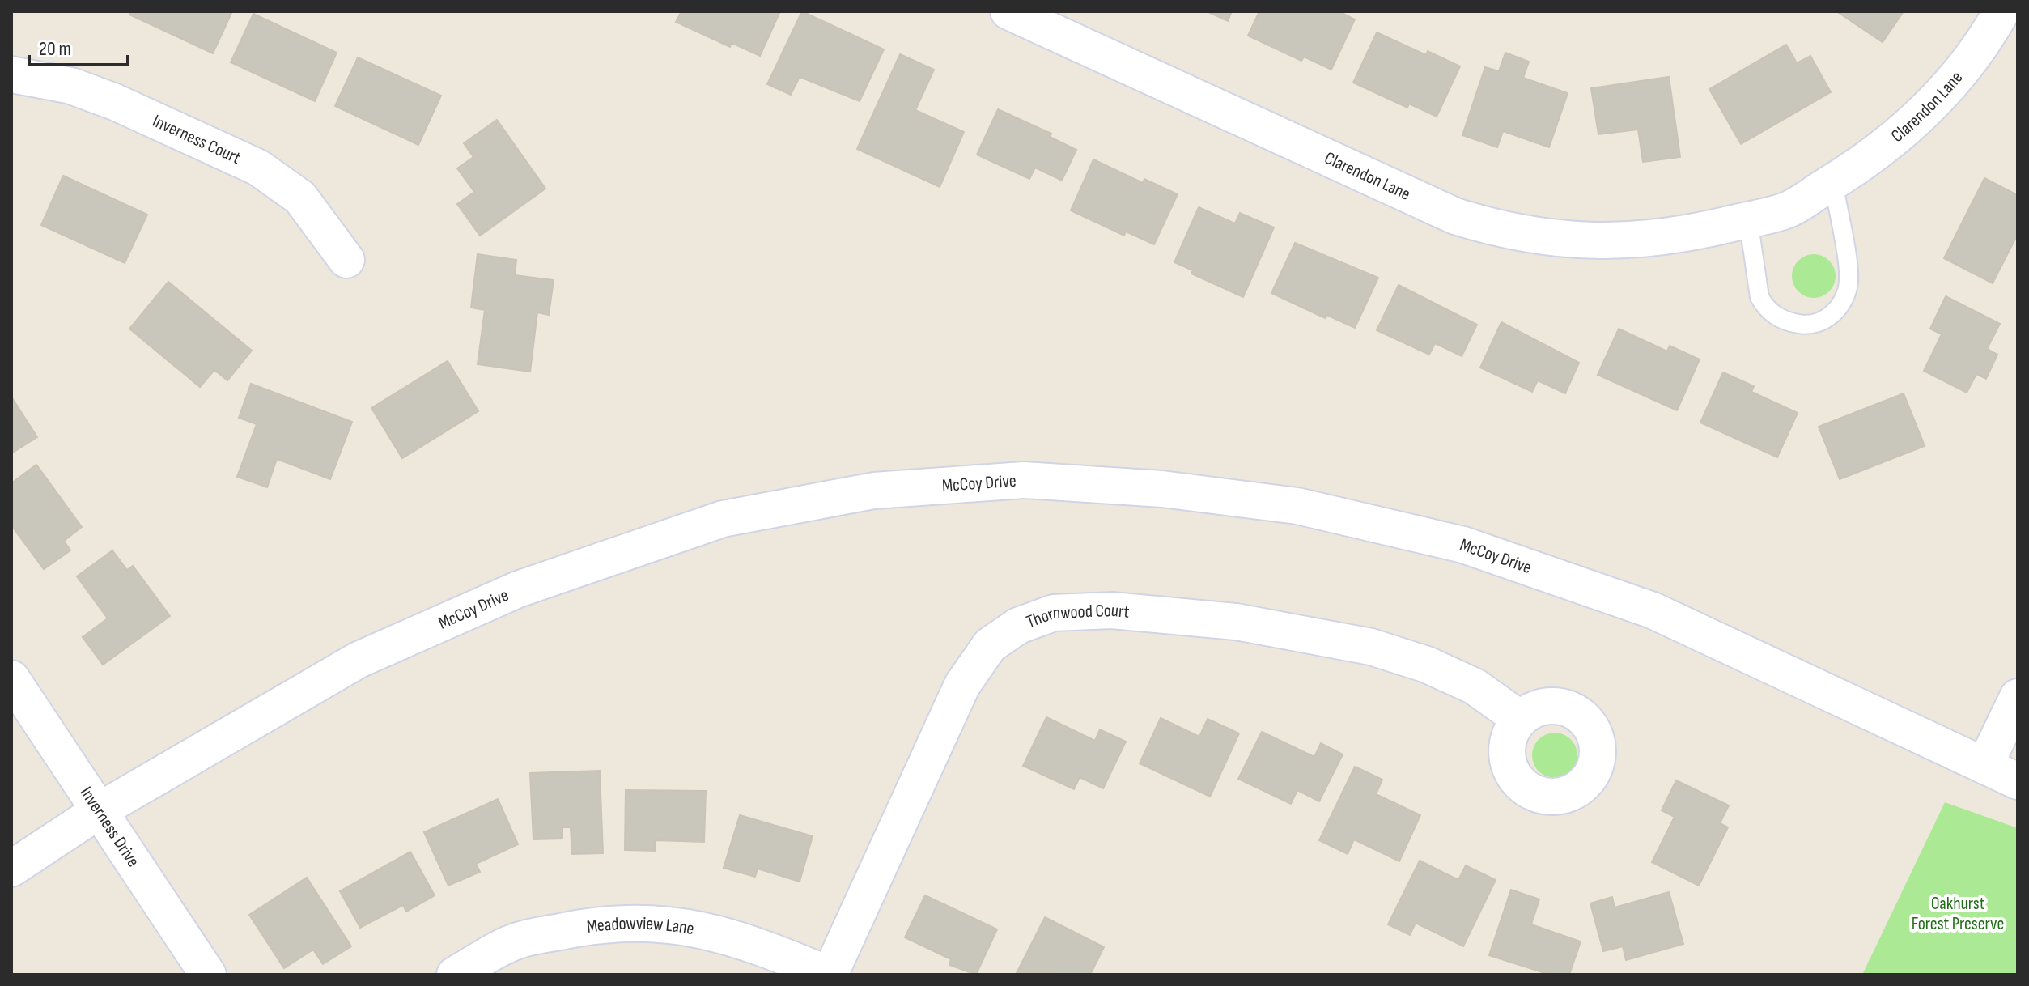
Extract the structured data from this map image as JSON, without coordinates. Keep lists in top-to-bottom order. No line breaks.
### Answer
{"streets":{"street":["Clarendon Lane","Inverness Court","McCoy Drive","Thornwood Court","Inverness Drive","Meadowview Lane"]},"crossings":[["McCoy Drive","Inverness Drive"],["Thornwood Court","Meadowview Lane"]],"parks":["Oakhurst Forest Preserve"],"scale_bar":"20 m"}
